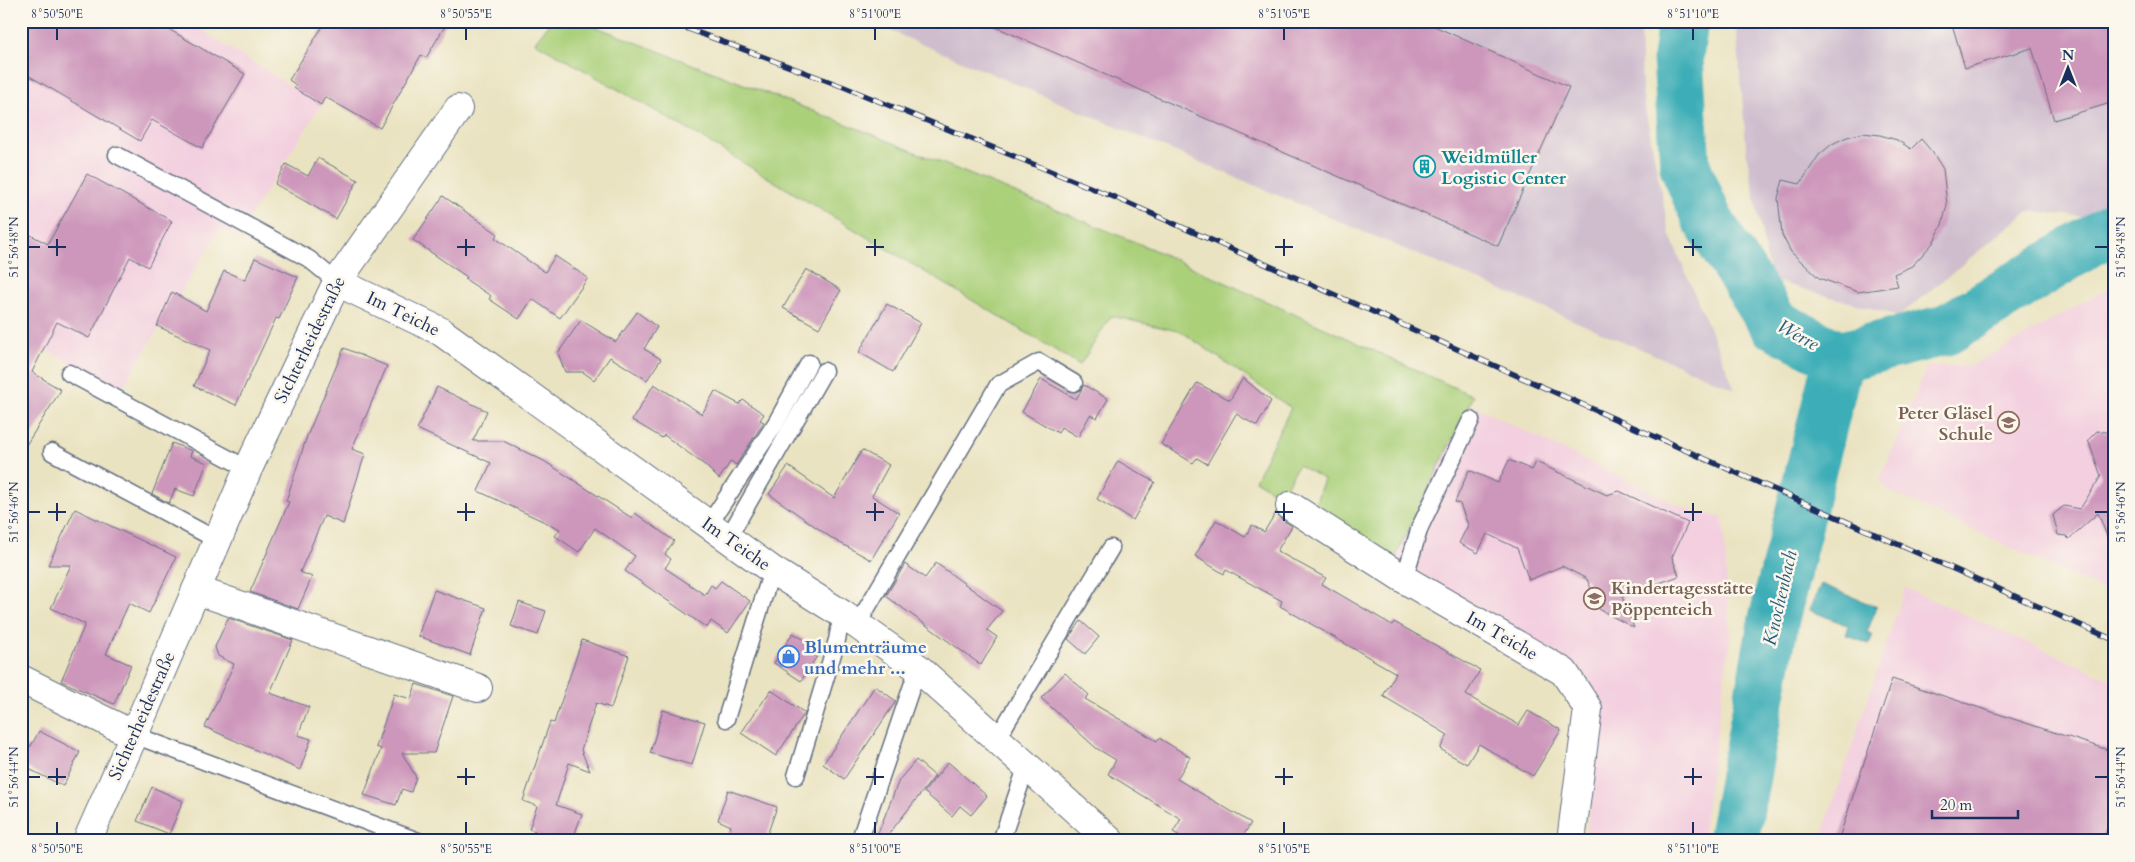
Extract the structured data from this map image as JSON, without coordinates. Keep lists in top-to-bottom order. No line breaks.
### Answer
{"streets":{"street":["Im Teiche","Sichterheidestraße"]},"crossings":[["Im Teiche","Sichterheidestraße"]],"water":["Werre","Knochenbach"],"places":{"building":["Weidmüller Logistic Center"],"school or university":["Peter Gläsel Schule","Kindertagesstätte Pöppenteich"],"shop":["Blumenträume und mehr ..."]},"scale_bar":"20 m","north":"top","coordinates":["8°50'50\"E","8°50'55\"E","8°51'00\"E","8°51'05\"E","8°51'10\"E","51°56'48\"N","51°56'46\"N","51°56'44\"N"]}
